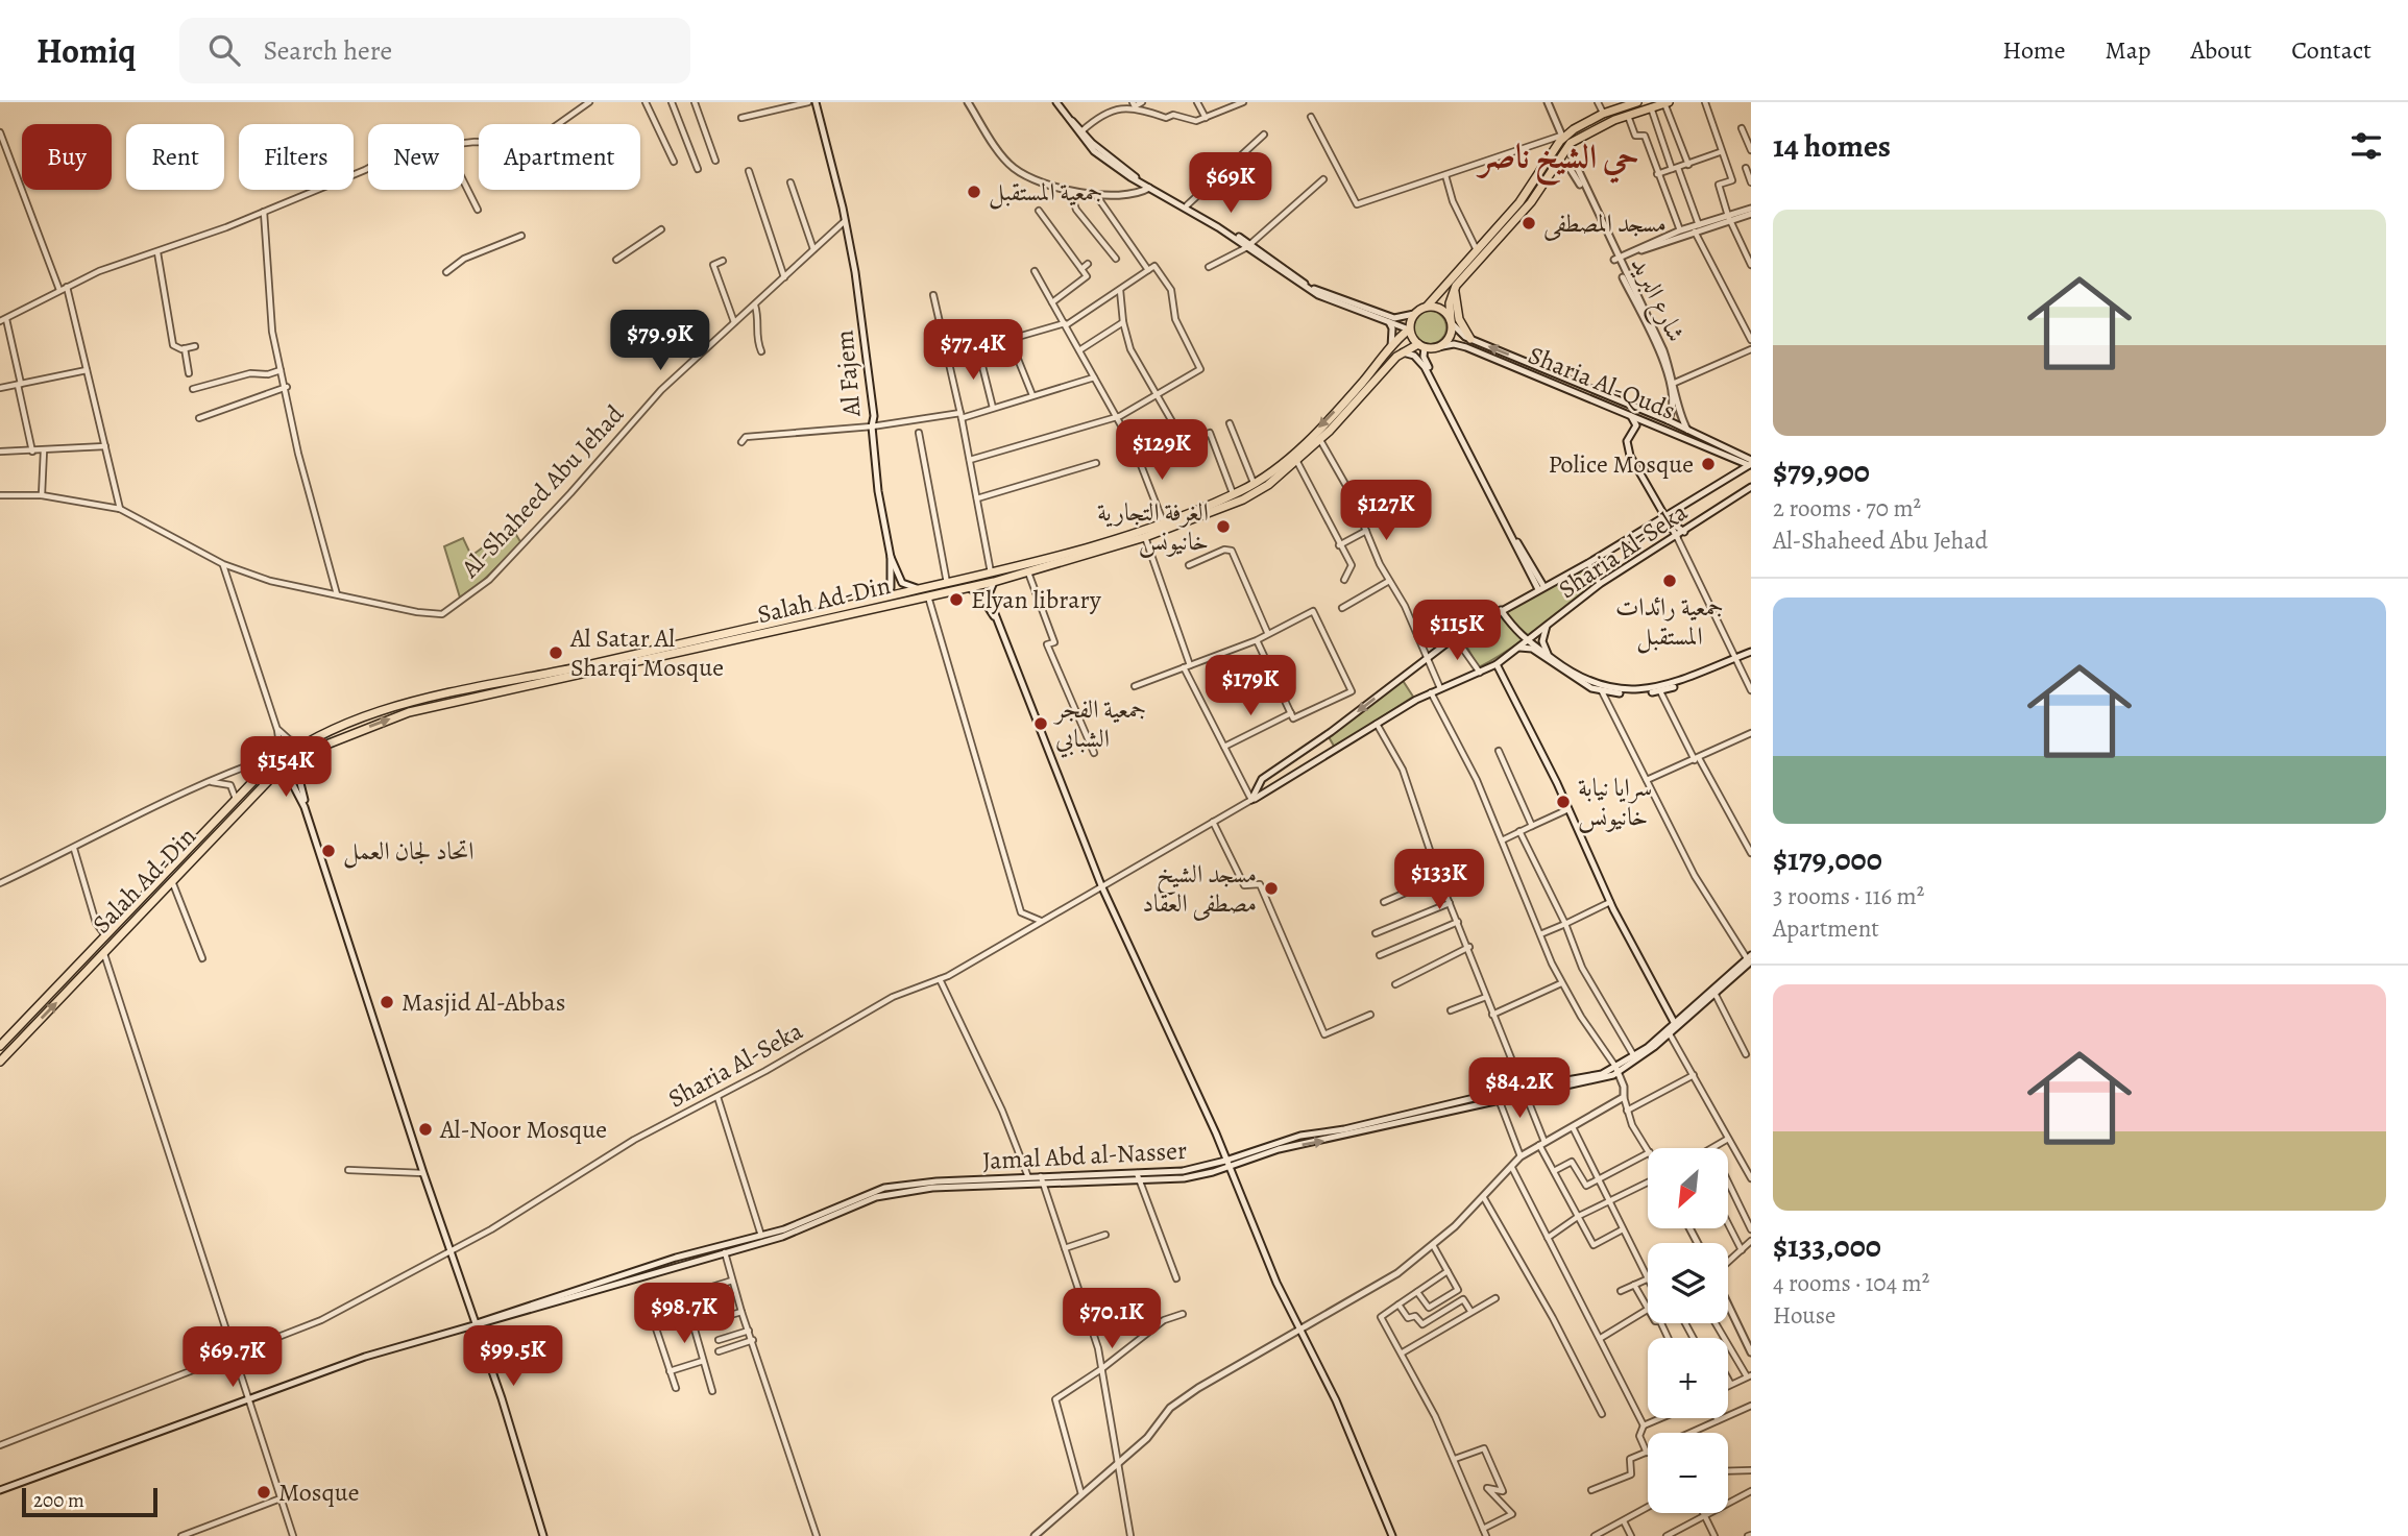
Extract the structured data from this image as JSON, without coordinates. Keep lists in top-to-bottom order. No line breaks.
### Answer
{"streets":{"highway":["Salah Ad-Din"],"main road":["شارع البريد","Al Fajem","Sharia Al-Quds","Sharia Al-Seka","Jamal Abd al-Nasser"],"street":["Al-Shaheed Abu Jehad"]},"crossings":[["شارع البريد","Sharia Al-Quds"],["Al Fajem","Al-Shaheed Abu Jehad"],["Sharia Al-Quds","Sharia Al-Seka"],["Sharia Al-Quds","Salah Ad-Din"]],"districts":["حي الشيخ ناصر"],"places":["جمعية المستقبل","مسجد المصطفى","Police Mosque","الغرفة التجارية خانيونس","جمعية رائدات المستقبل","Elyan library","Al Satar Al Sharqi Mosque","جمعية الفجر الشبابي","سرايا نيابة خانيونس","اتحاد لجان العمل","مسجد الشيخ مصطفى العقاد","Masjid Al-Abbas","Al-Noor Mosque","Mosque"],"scale_bar":"200 m","north":"bottom left","page":{"header":"Homiq","search":"Search here","nav":["Home","Map","About","Contact"],"heading":"14 homes","chip":["Buy","Rent","Filters","New","Apartment"],"price":["$69K","$79.9K","$77.4K","$129K","$127K","$115K","$179K","$154K","$133K","$84.2K","$98.7K","$70.1K","$99.5K","$69.7K"],"list":[{"name":"$79,900","note":"2 rooms · 70 m² · Al-Shaheed Abu Jehad"},{"name":"$179,000","note":"3 rooms · 116 m² · Apartment"},{"name":"$133,000","note":"4 rooms · 104 m² · House"}],"map_buttons":["+","−"],"scale":"200 m"}}
